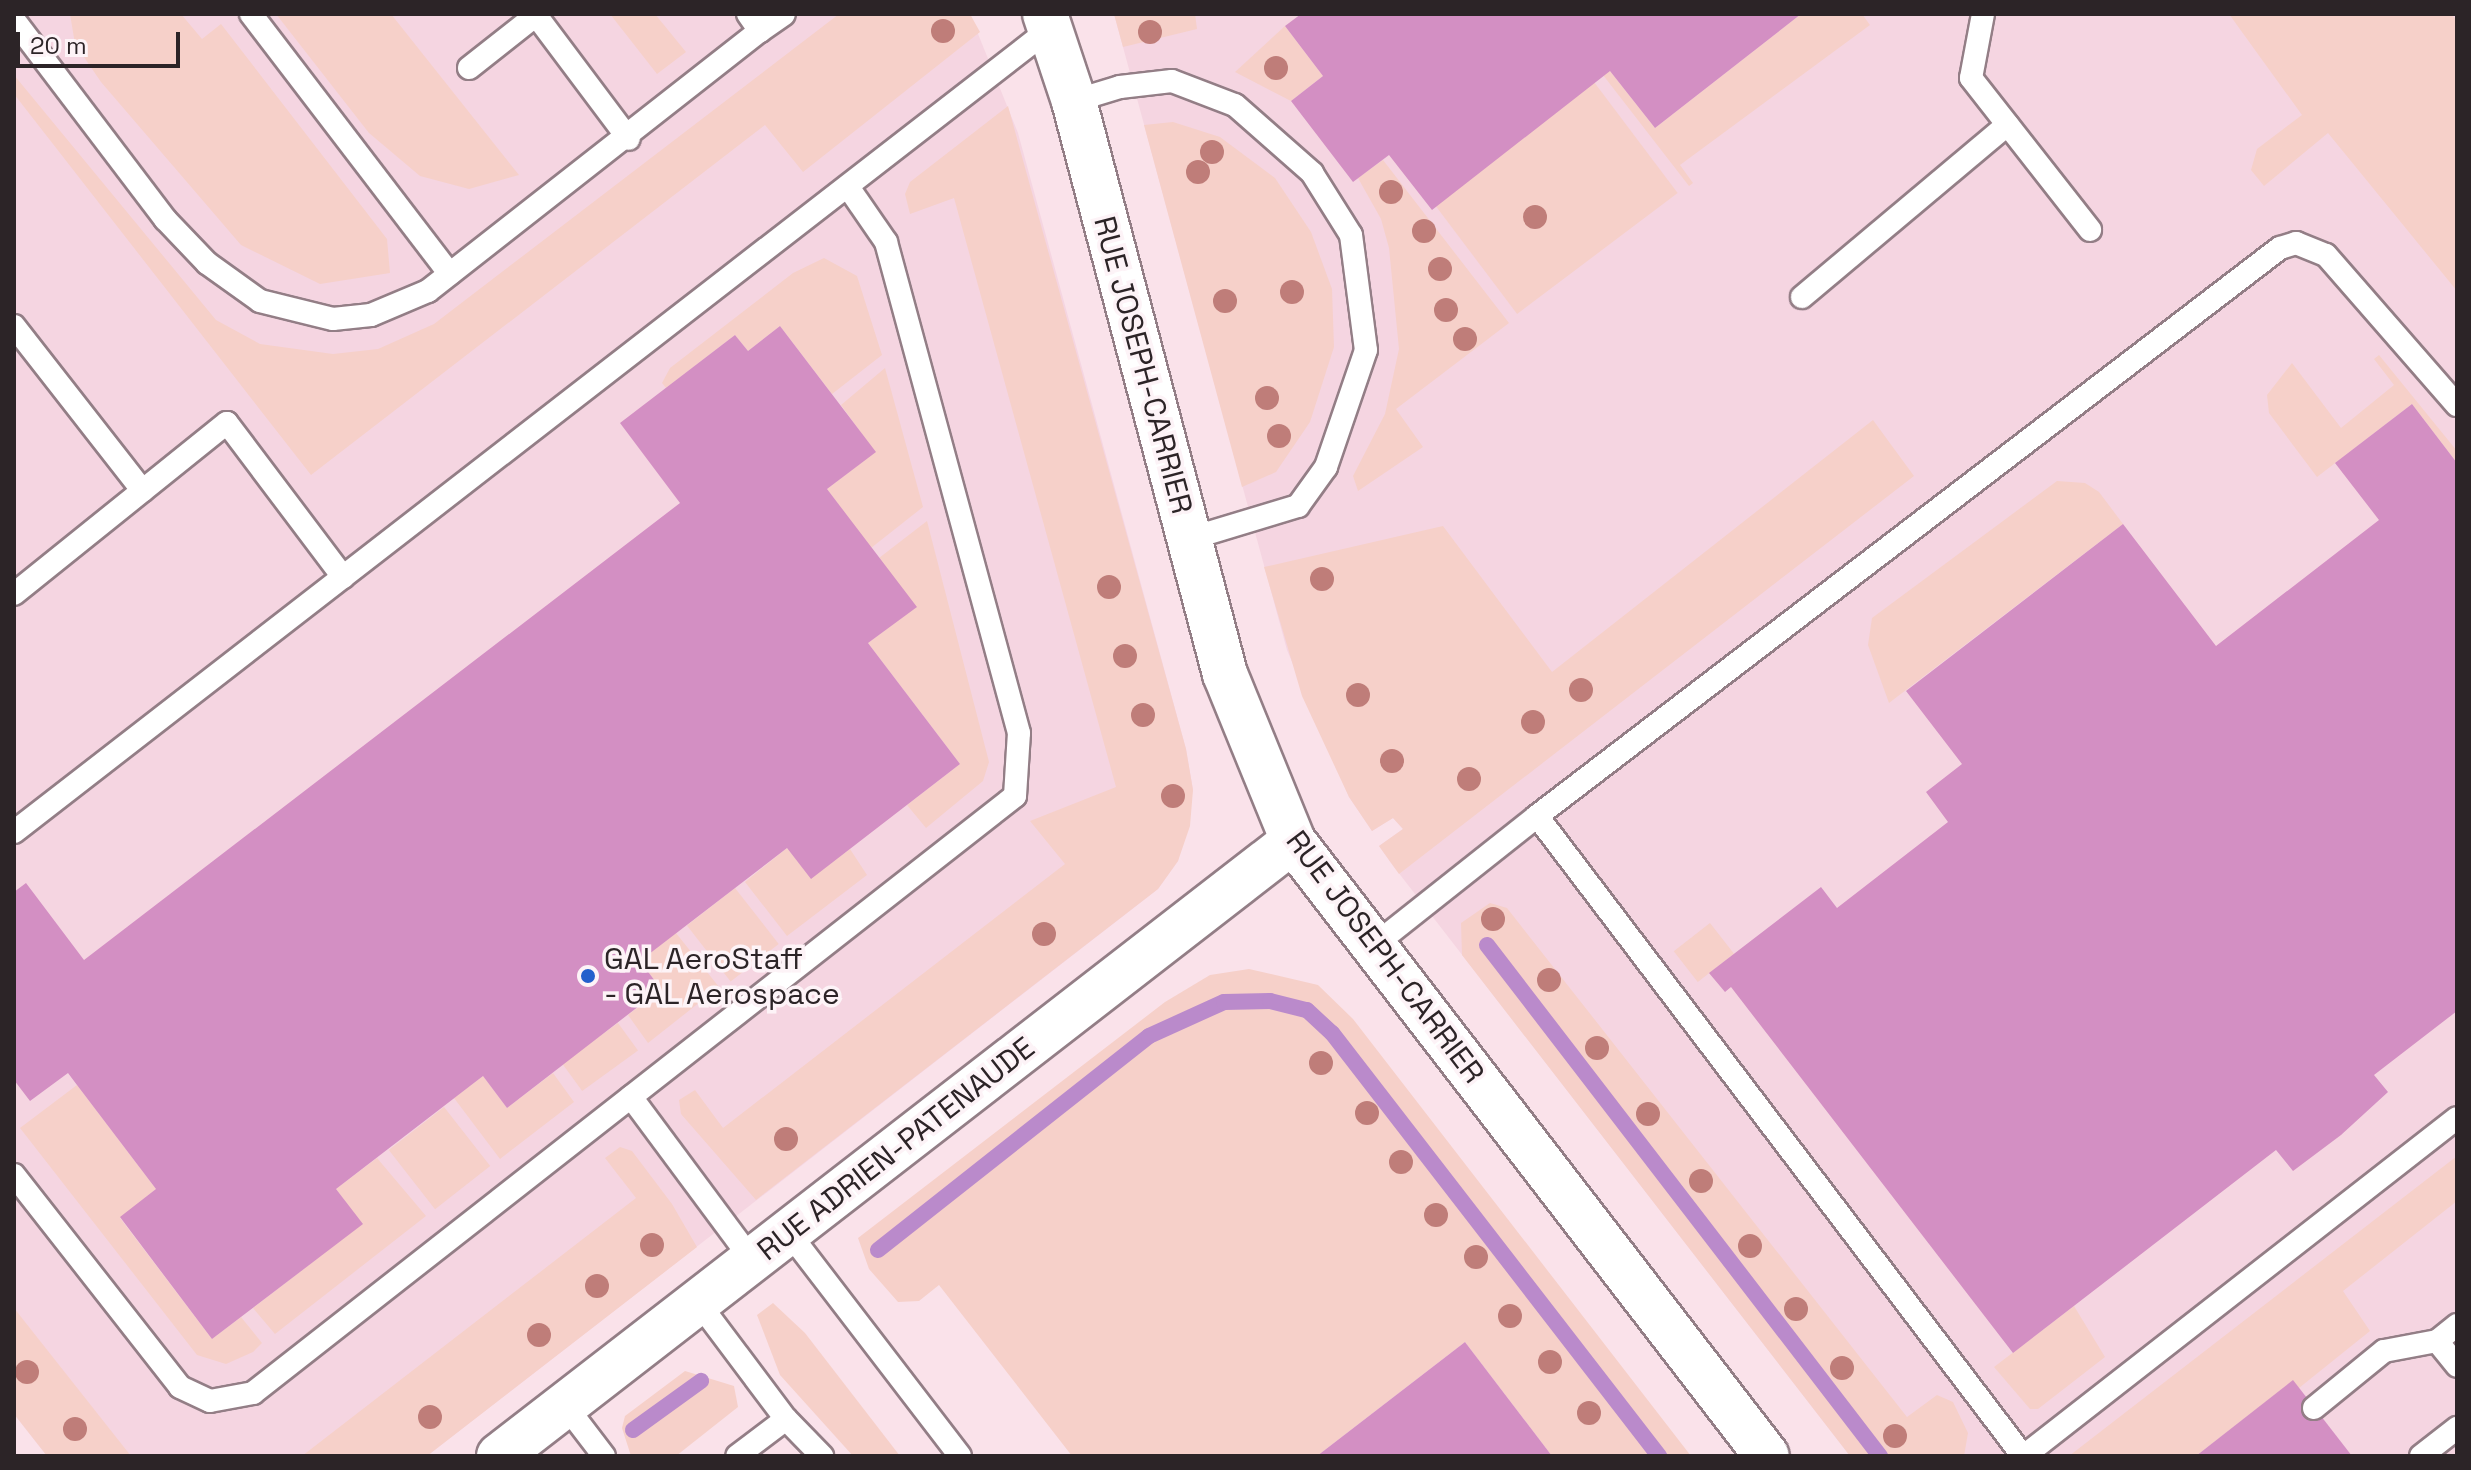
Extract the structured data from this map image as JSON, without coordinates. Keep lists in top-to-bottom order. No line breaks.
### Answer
{"streets":{"street":["RUE JOSEPH-CARRIER","RUE ADRIEN-PATENAUDE"]},"crossings":[["RUE JOSEPH-CARRIER","RUE ADRIEN-PATENAUDE"]],"places":["GAL AeroStaff - GAL Aerospace"],"scale_bar":"20 m"}
